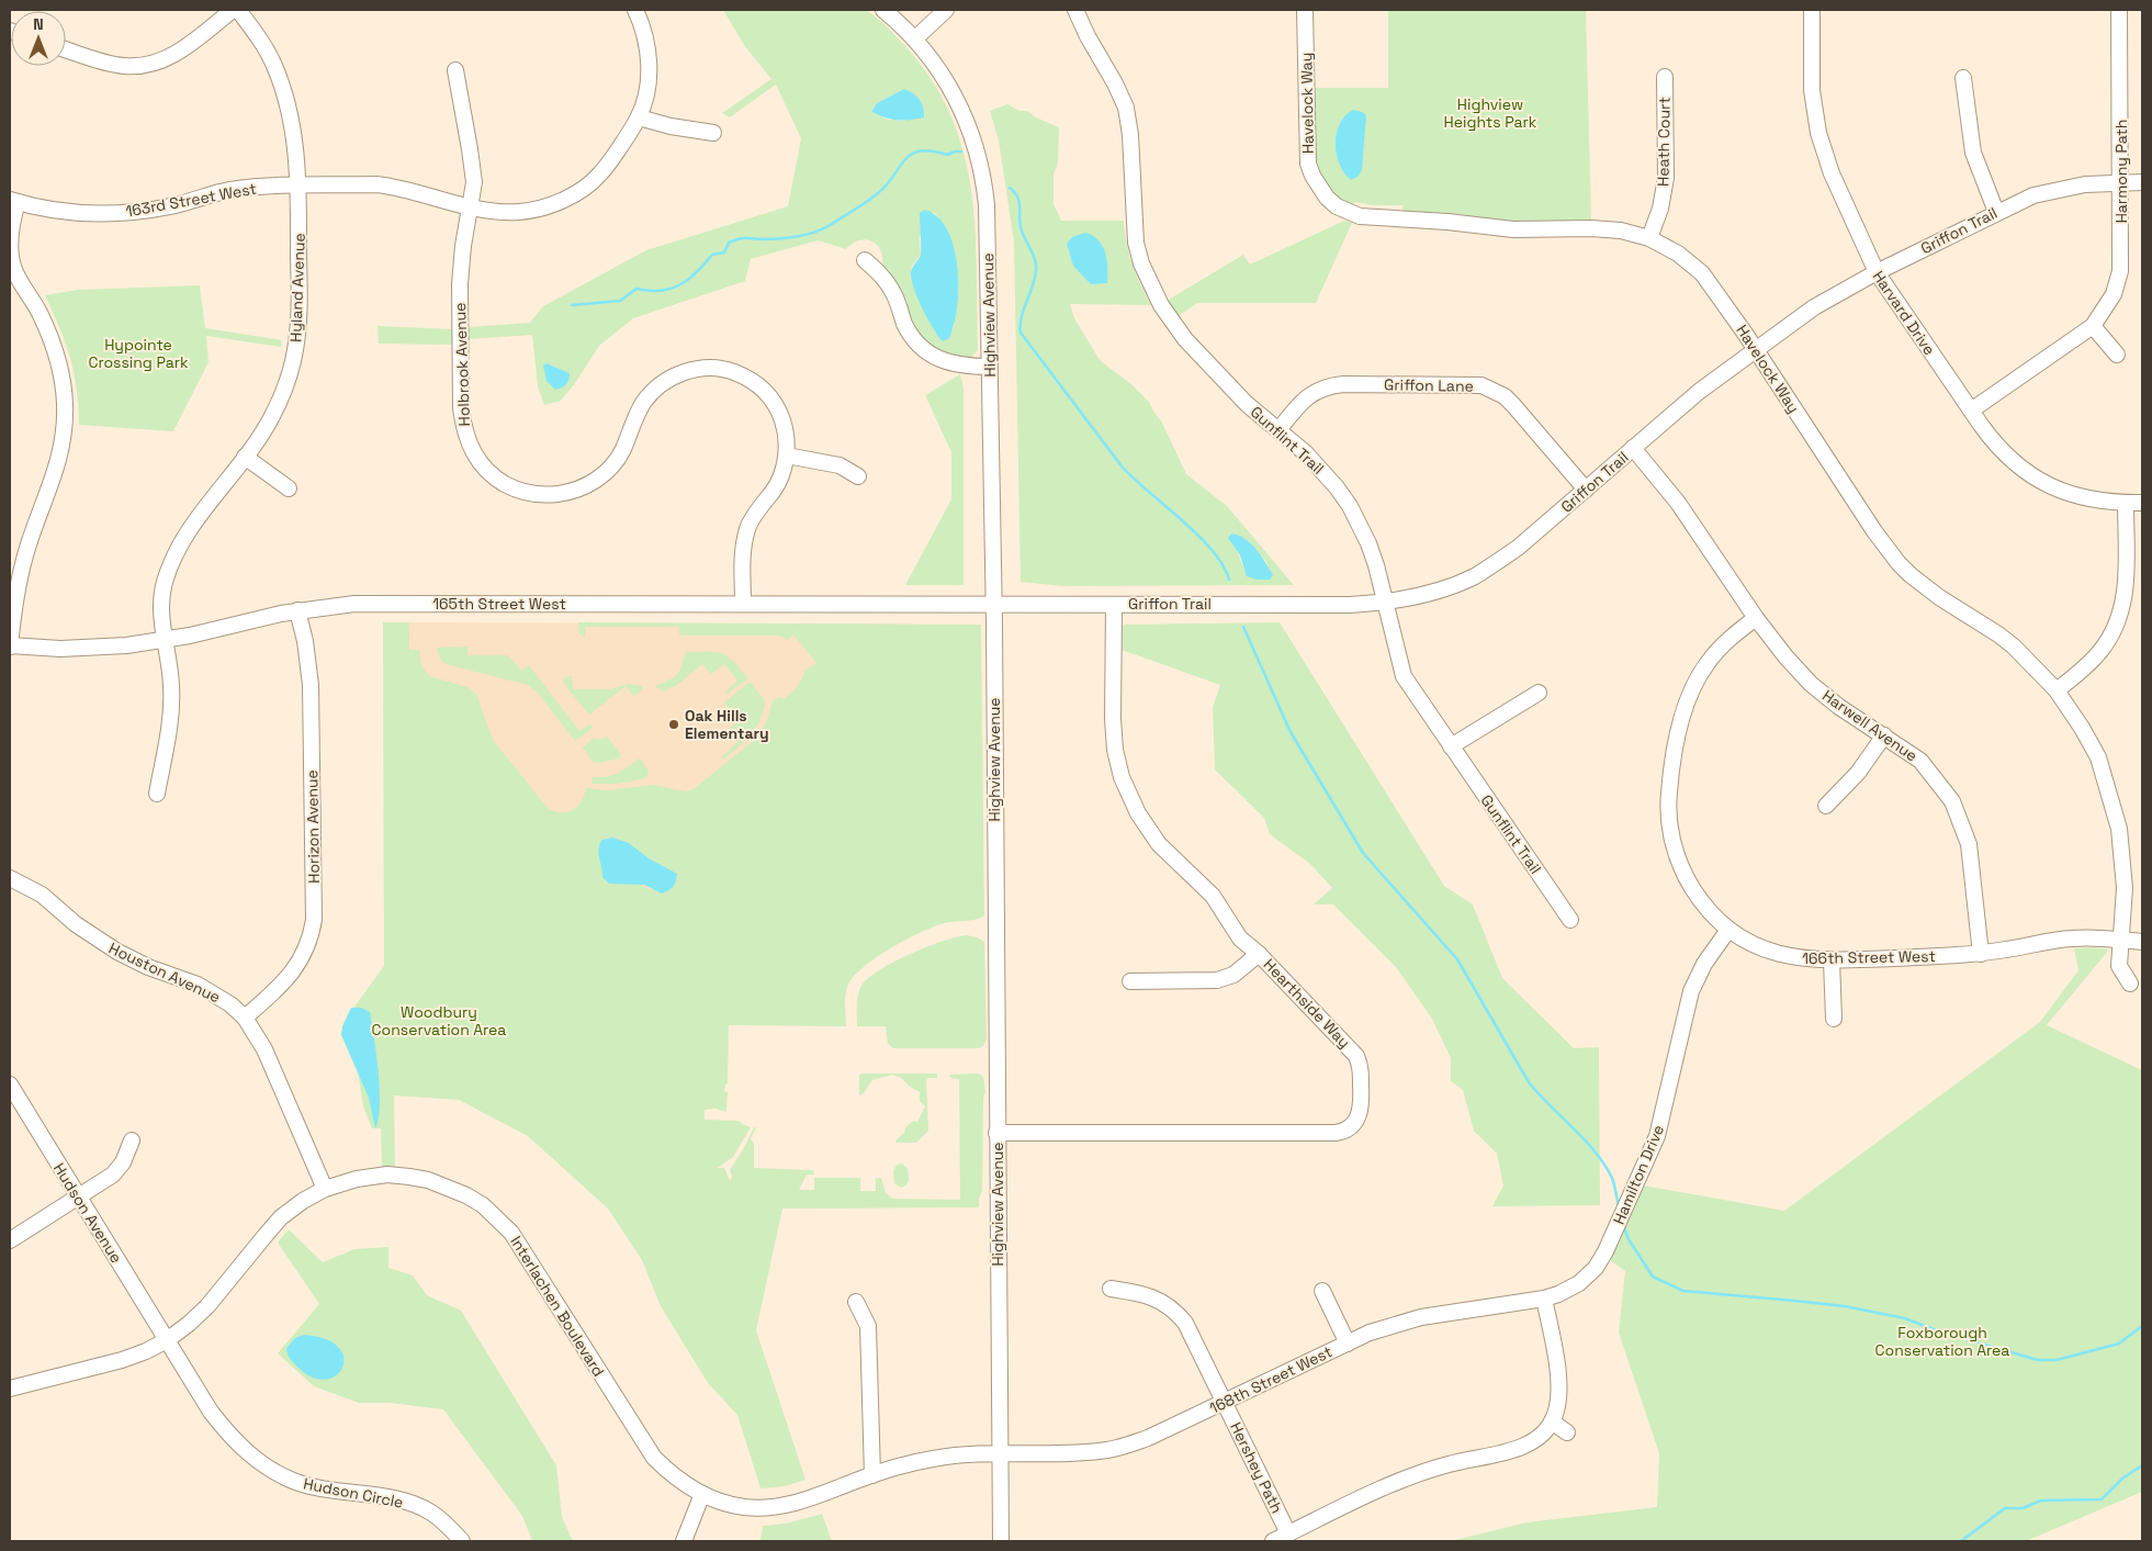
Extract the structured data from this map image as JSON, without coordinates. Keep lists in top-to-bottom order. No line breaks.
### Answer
{"streets":{"street":["Havelock Way","Heath Court","Harmony Path","163rd Street West","Griffon Trail","Hyland Avenue","Harvard Drive","Highview Avenue","Holbrook Avenue","Griffon Lane","Gunflint Trail","165th Street West","Harwell Avenue","Horizon Avenue","166th Street West","Houston Avenue","Hearthside Way","Hamilton Drive","Hudson Avenue","Interlachen Boulevard","168th Street West","Hershey Path","Hudson Circle"]},"crossings":[["Havelock Way","Heath Court"],["Havelock Way","Griffon Trail"],["Havelock Way","166th Street West"],["Harmony Path","Griffon Trail"],["Harmony Path","Harvard Drive"],["163rd Street West","Hyland Avenue"],["163rd Street West","Holbrook Avenue"],["Griffon Trail","Harvard Drive"],["Griffon Trail","Highview Avenue"],["Griffon Trail","Griffon Lane"],["Griffon Trail","Gunflint Trail"],["Griffon Trail","165th Street West"],["Griffon Trail","Harwell Avenue"],["Griffon Trail","Hearthside Way"],["Hyland Avenue","165th Street West"],["Highview Avenue","165th Street West"],["Highview Avenue","Hearthside Way"],["Highview Avenue","Interlachen Boulevard"],["Highview Avenue","168th Street West"],["Holbrook Avenue","165th Street West"],["Griffon Lane","Gunflint Trail"],["165th Street West","Horizon Avenue"],["Harwell Avenue","166th Street West"],["Horizon Avenue","Houston Avenue"],["166th Street West","Hamilton Drive"],["Houston Avenue","Interlachen Boulevard"],["Hamilton Drive","168th Street West"],["Hudson Avenue","Interlachen Boulevard"],["Hudson Avenue","Hudson Circle"],["Interlachen Boulevard","168th Street West"],["Interlachen Boulevard","Hudson Circle"],["168th Street West","Hershey Path"]],"parks":["Highview Heights Park","Hypointe Crossing Park","Woodbury Conservation Area","Foxborough Conservation Area"],"places":["Oak Hills Elementary"],"north":"top"}
